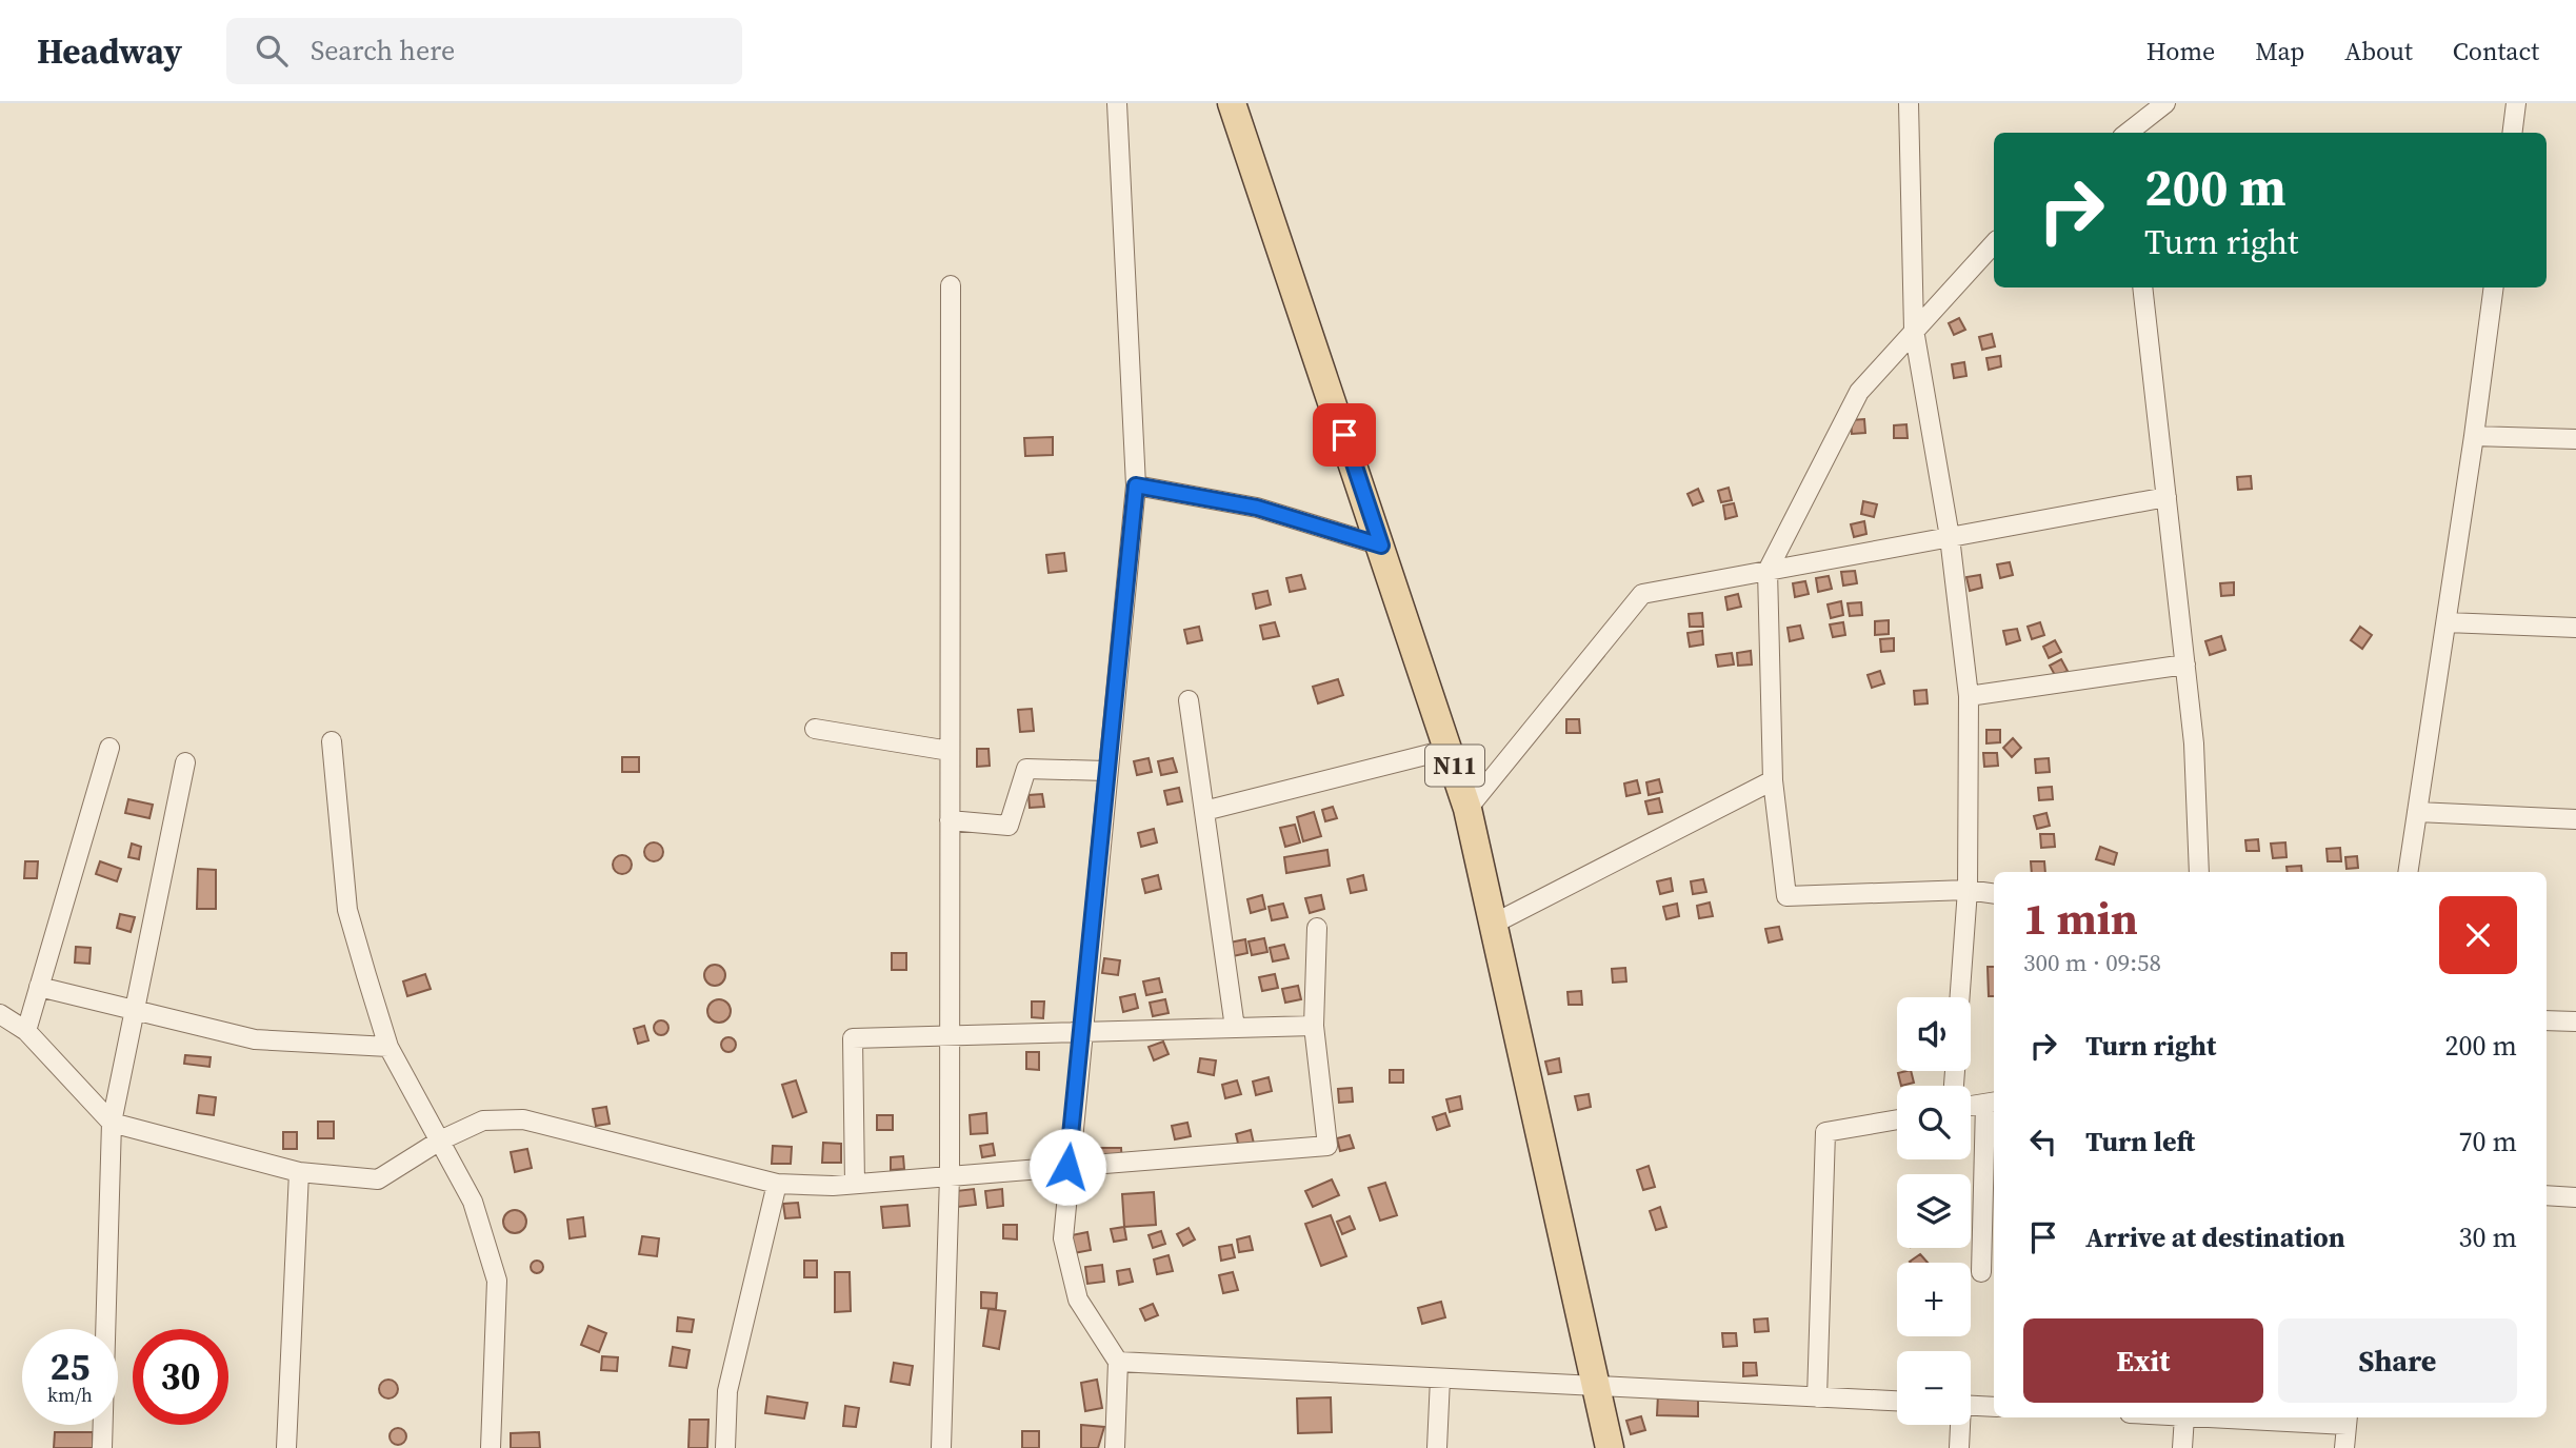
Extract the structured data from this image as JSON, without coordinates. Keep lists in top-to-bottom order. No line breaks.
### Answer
{"streets":{"main road":["N11"]},"page":{"header":"Headway","search":"Search here","nav":["Home","Map","About","Contact"],"turn":["200 m","Turn right"],"heading":["1 min","300 m · 09:58"],"map_buttons":["+","−"],"list":[{"name":"Turn right","value":"200 m"},{"name":"Turn left","value":"70 m"},{"name":"Arrive at destination","value":"30 m"}],"buttons":["Exit","Share"],"speed":"25 km/h","limit":"30"}}
